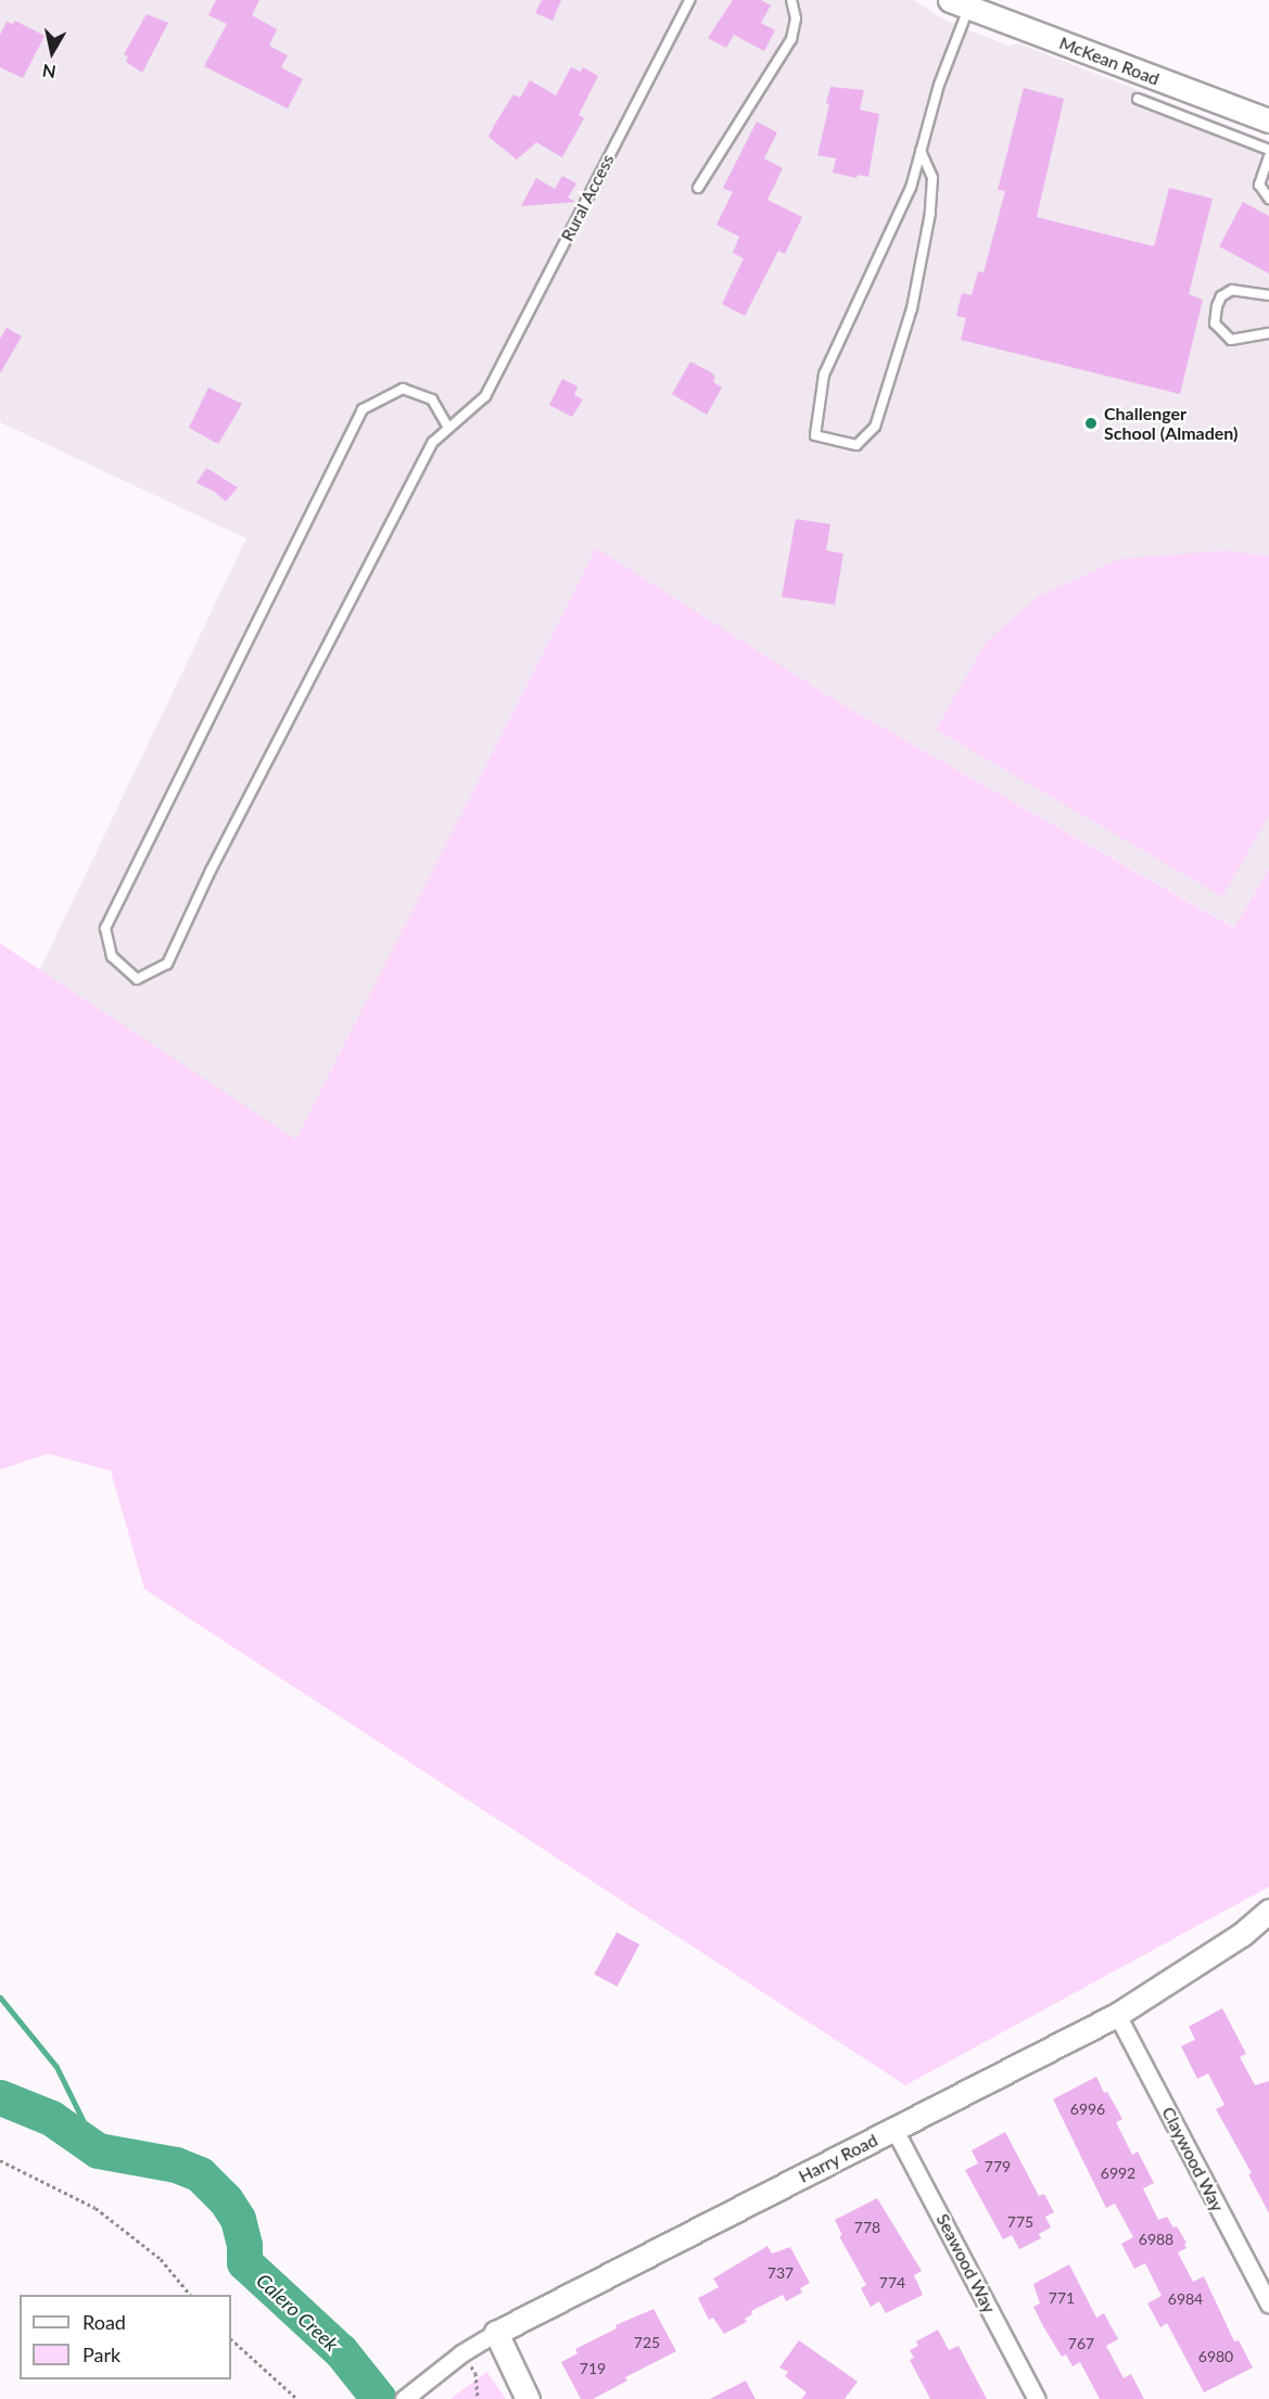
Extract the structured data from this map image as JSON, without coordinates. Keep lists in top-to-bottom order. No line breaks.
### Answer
{"streets":{"street":["McKean Road","Harry Road","Claywood Way","Seawood Way"],"lane":["Rural Access"]},"crossings":[["Harry Road","Claywood Way"],["Harry Road","Seawood Way"]],"water":["Calero Creek"],"places":["Challenger School (Almaden)"],"house_numbers":["6996","779","6992","775","778","6988","737","774","771","6984","725","767","6980","719"],"legend":["Road","Park"],"north":"bottom"}
